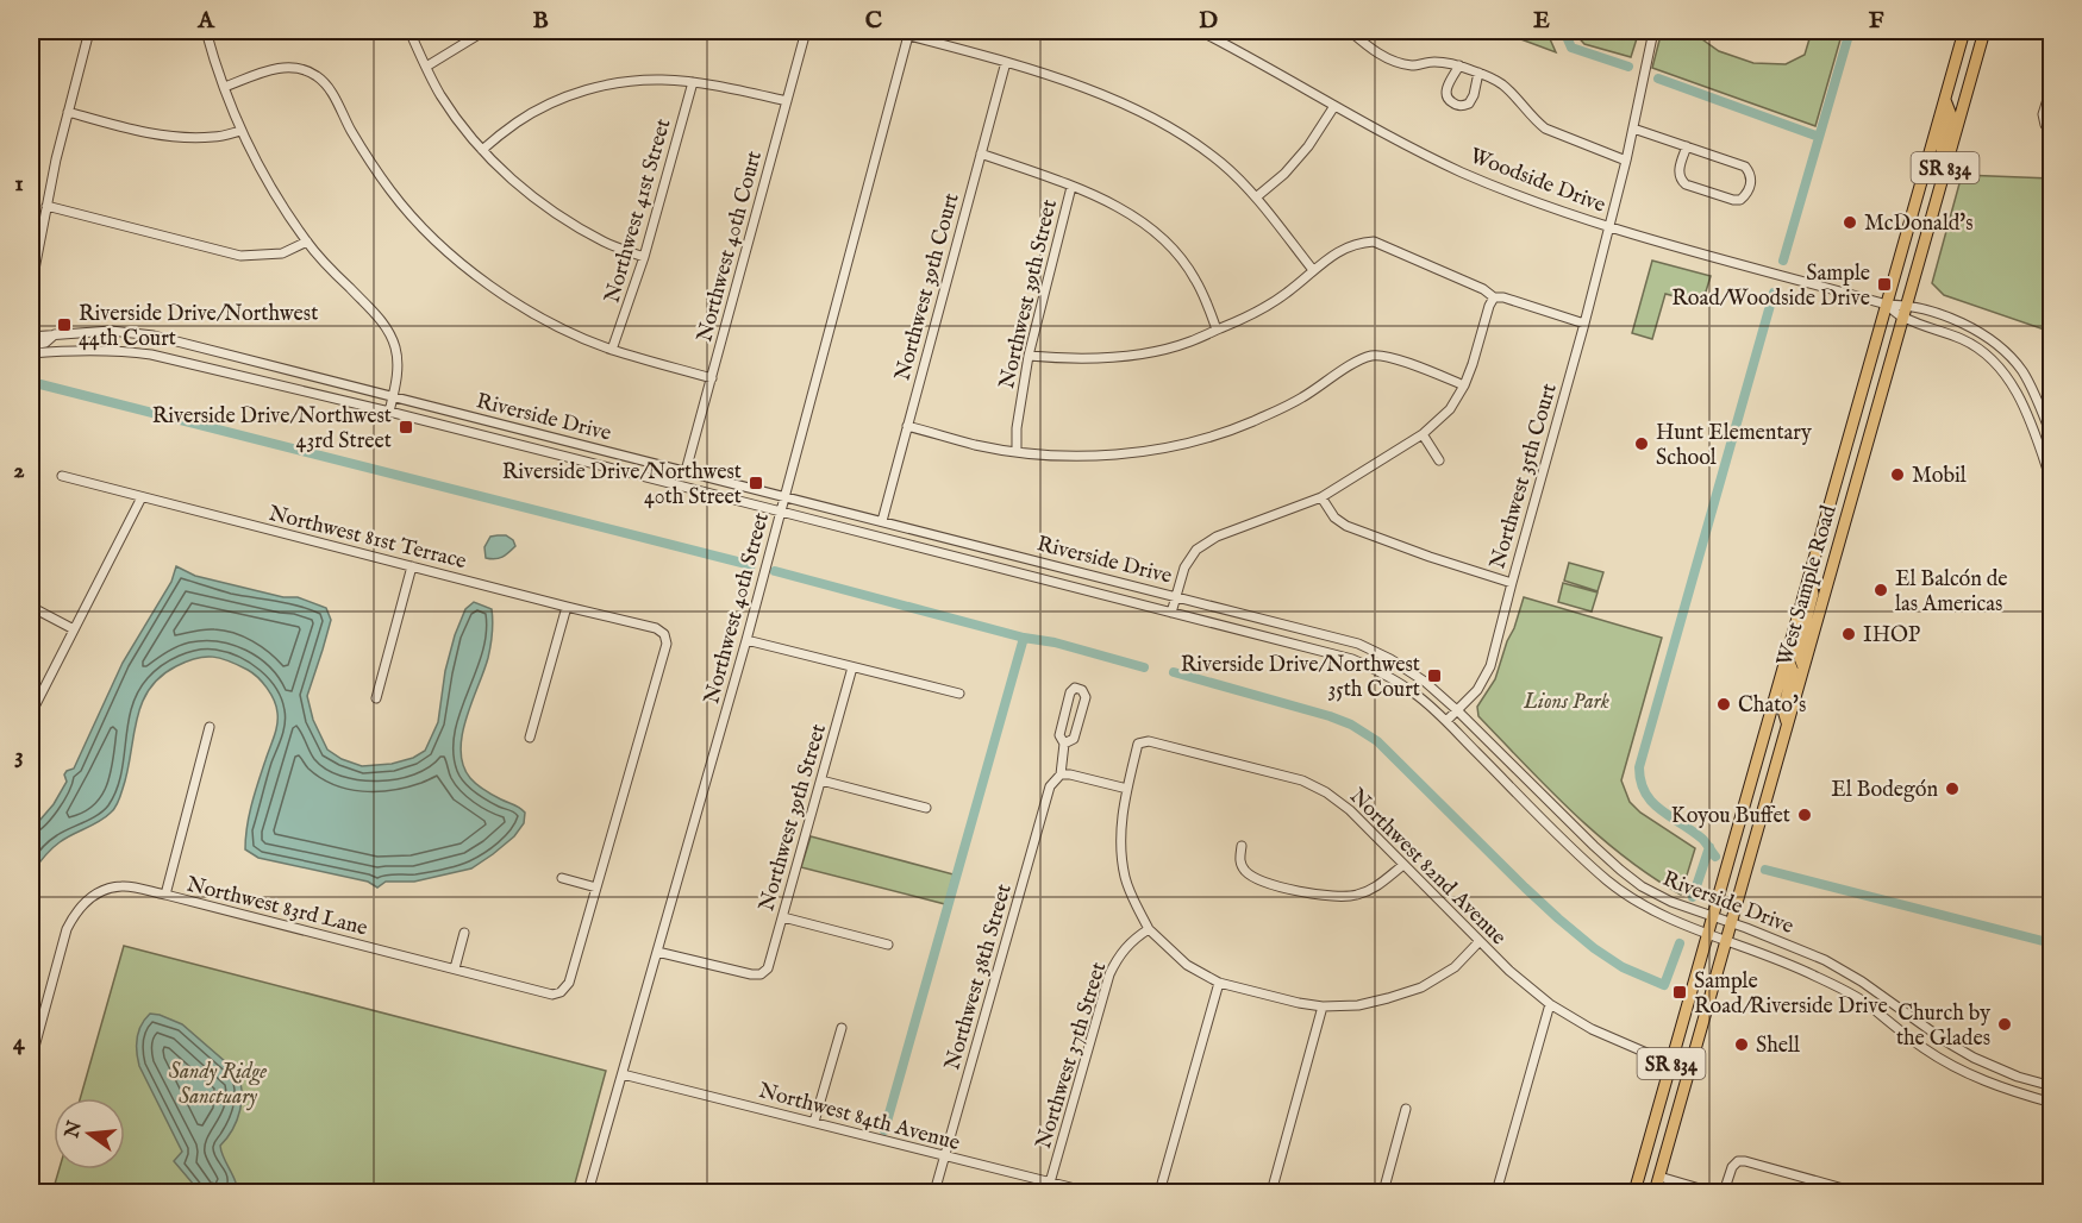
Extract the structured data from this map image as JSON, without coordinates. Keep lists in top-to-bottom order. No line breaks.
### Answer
{"streets":{"main road":["SR 834","West Sample Road"],"street":["Woodside Drive","Northwest 41st Street","Northwest 40th Court","Northwest 39th Court","Northwest 39th Street","Riverside Drive","Northwest 35th Court","Northwest 81st Terrace","Northwest 40th Street","Northwest 82nd Avenue","Northwest 83rd Lane","Northwest 38th Street","Northwest 37th Street","Northwest 84th Avenue"]},"crossings":[["Woodside Drive","Northwest 35th Court"],["Woodside Drive","West Sample Road"],["Northwest 40th Court","Riverside Drive"],["Northwest 39th Court","Riverside Drive"],["Northwest 39th Street","Northwest 40th Street"],["Riverside Drive","Northwest 35th Court"],["Riverside Drive","West Sample Road"],["Riverside Drive","Northwest 40th Street"],["Northwest 81st Terrace","Northwest 83rd Lane"],["West Sample Road","Northwest 82nd Avenue"],["Northwest 40th Street","Northwest 84th Avenue"],["Northwest 38th Street","Northwest 84th Avenue"],["Northwest 37th Street","Northwest 84th Avenue"]],"parks":["Lions Park","Sandy Ridge Sanctuary"],"places":{"other":["McDonald's","Hunt Elementary School","Mobil","El Balcón de las Americas","IHOP","Chato's","El Bodegón","Koyou Buffet","Church by the Glades","Shell"],"transit":["Sample Road/Woodside Drive","Riverside Drive/Northwest 44th Court","Riverside Drive/Northwest 43rd Street","Riverside Drive/Northwest 40th Street","Riverside Drive/Northwest 35th Court","Sample Road/Riverside Drive"]},"north":"left","grid":{"columns":["A","B","C","D","E","F"],"rows":["1","2","3","4"]}}
